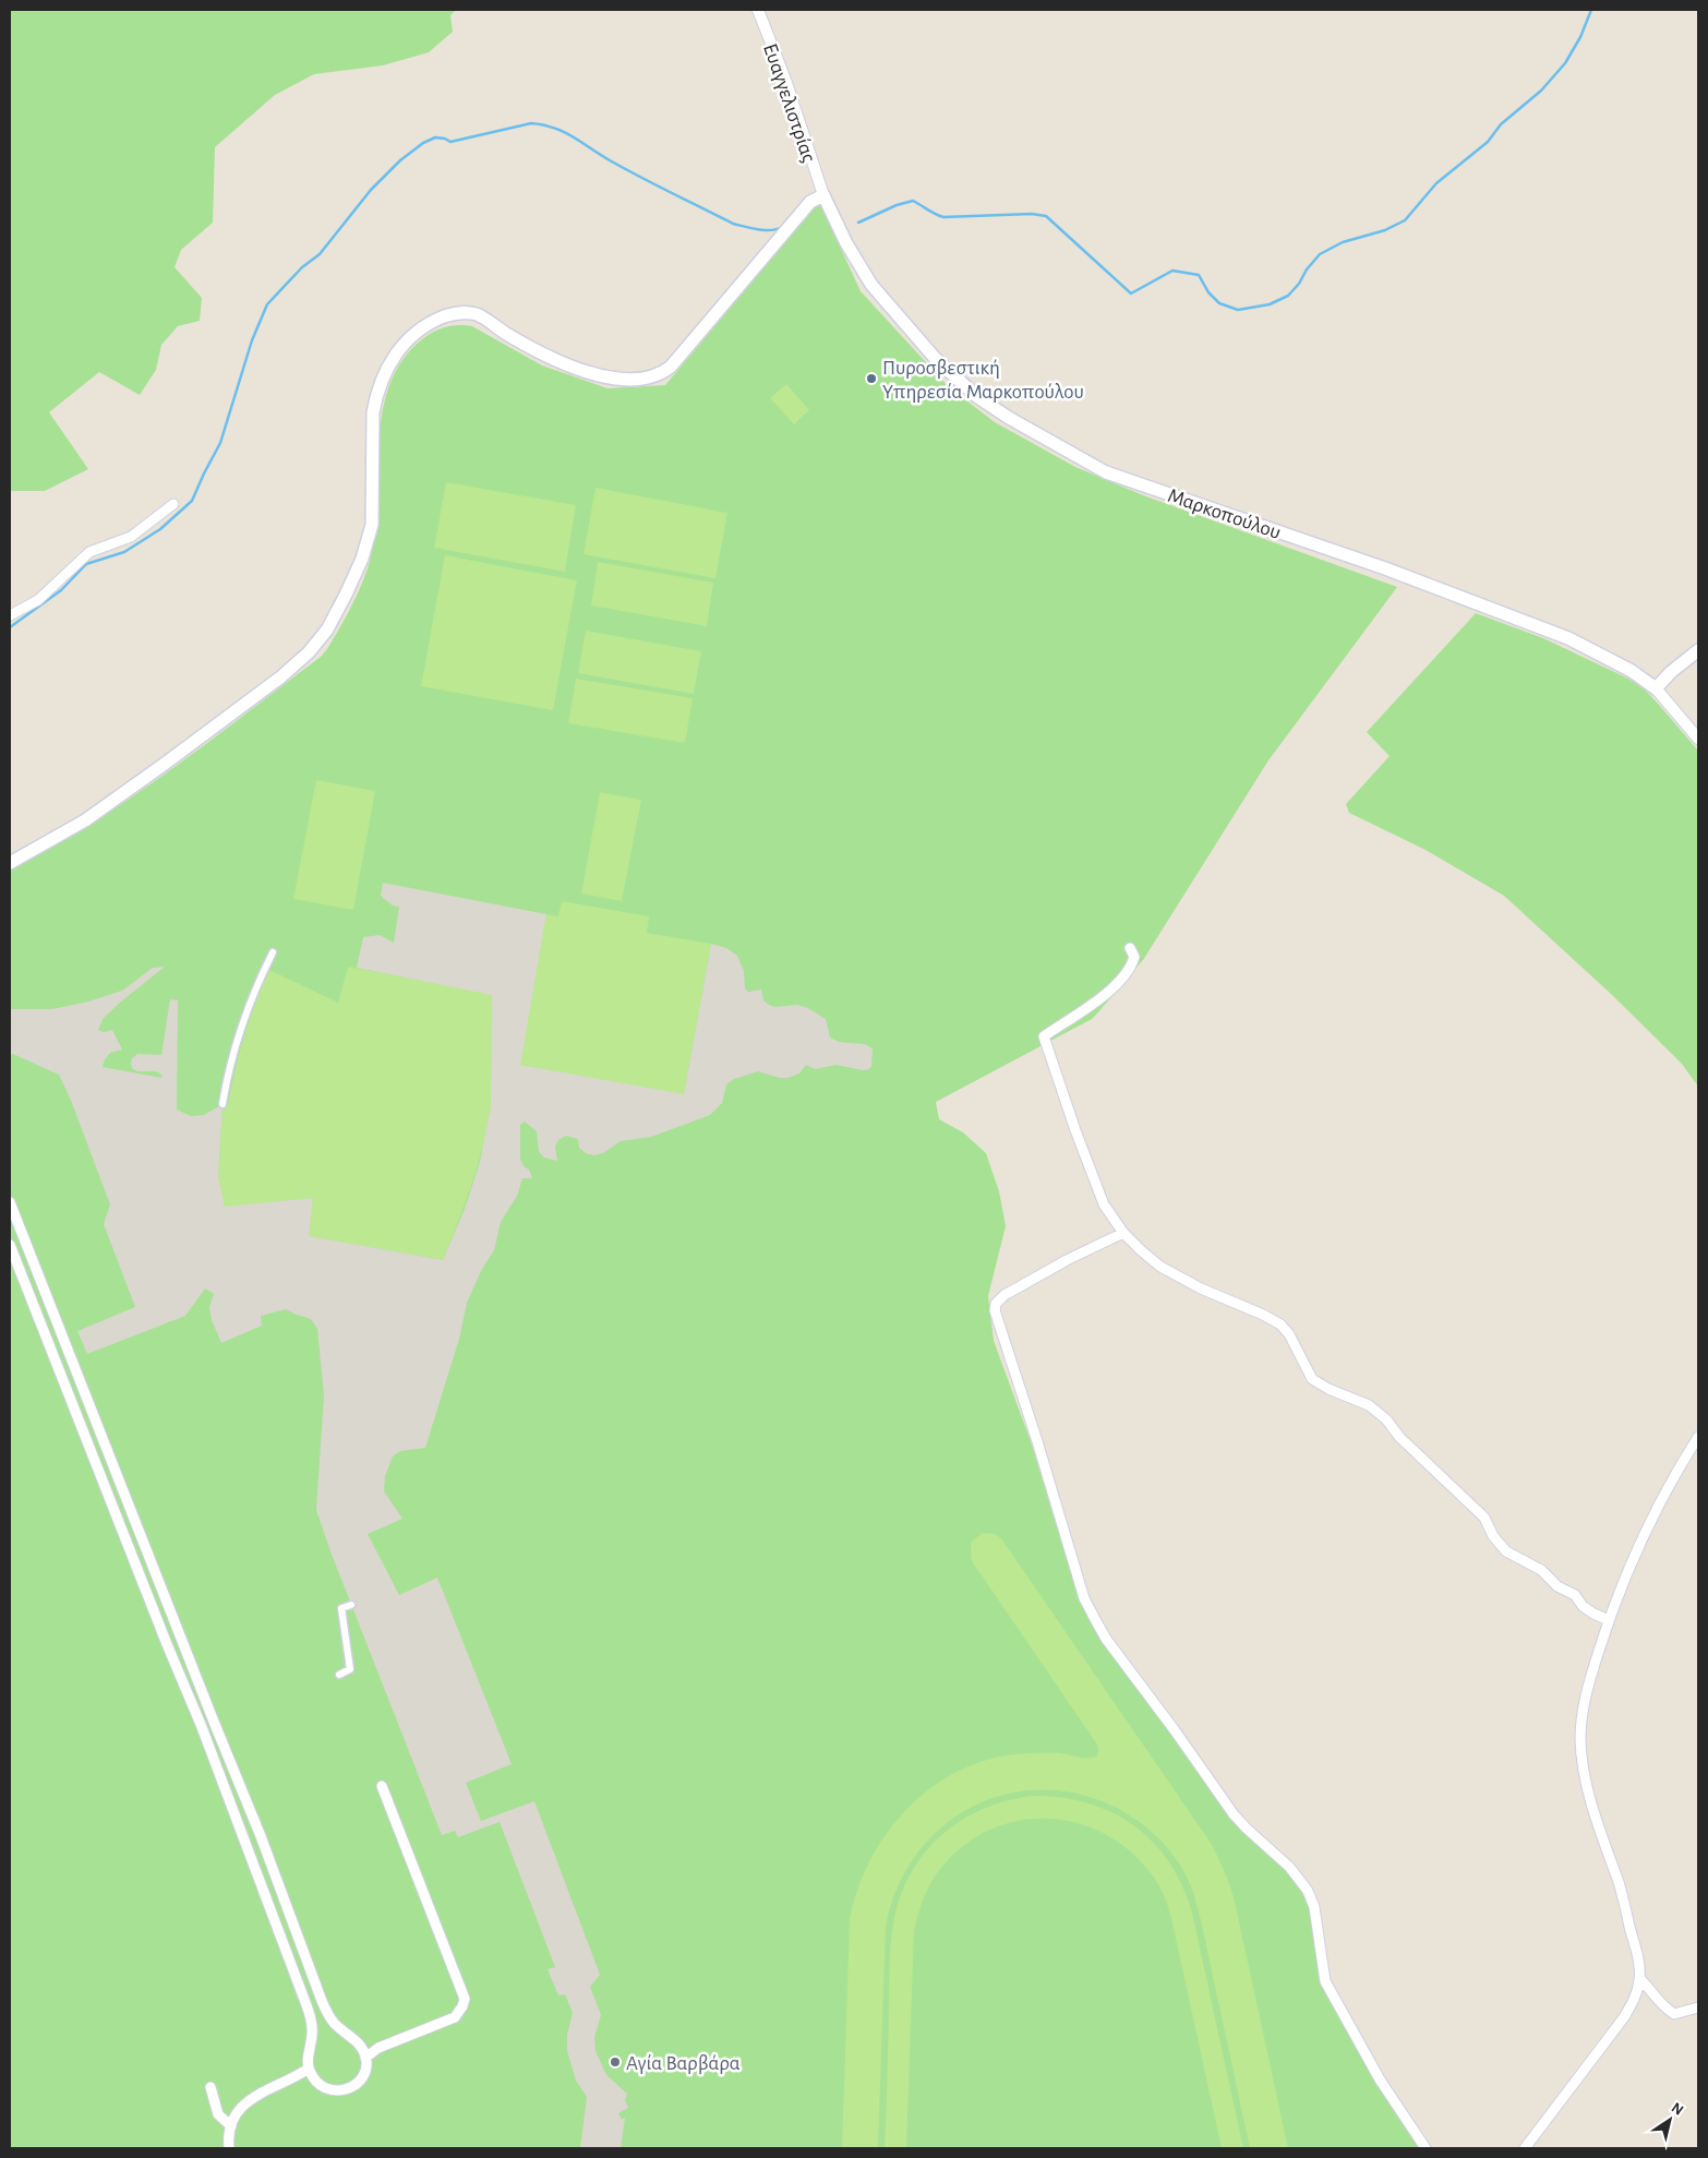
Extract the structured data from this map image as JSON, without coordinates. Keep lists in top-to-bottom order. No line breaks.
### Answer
{"streets":{"main road":["Μαρκοπούλου"],"street":["Ευαγγελιστρίας"]},"crossings":[["Ευαγγελιστρίας","Μαρκοπούλου"]],"places":["Πυροσβεστική Υπηρεσία Μαρκοπούλου","Αγία Βαρβάρα"],"north":"top right"}
